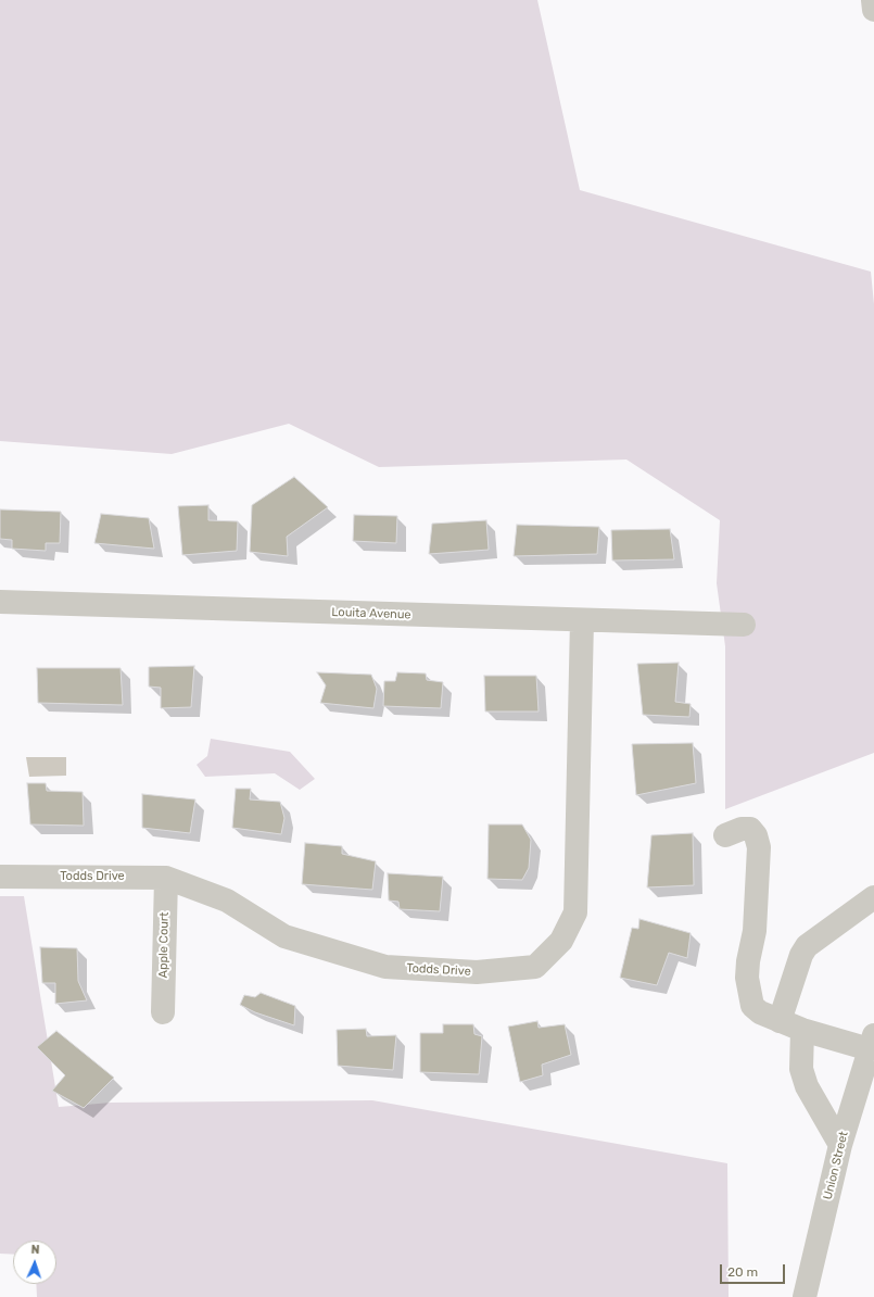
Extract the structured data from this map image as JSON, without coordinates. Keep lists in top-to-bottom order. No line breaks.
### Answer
{"streets":{"street":["Louita Avenue","Todds Drive","Apple Court","Union Street"]},"crossings":[["Louita Avenue","Todds Drive"],["Todds Drive","Apple Court"]],"scale_bar":"20 m","north":"top"}
